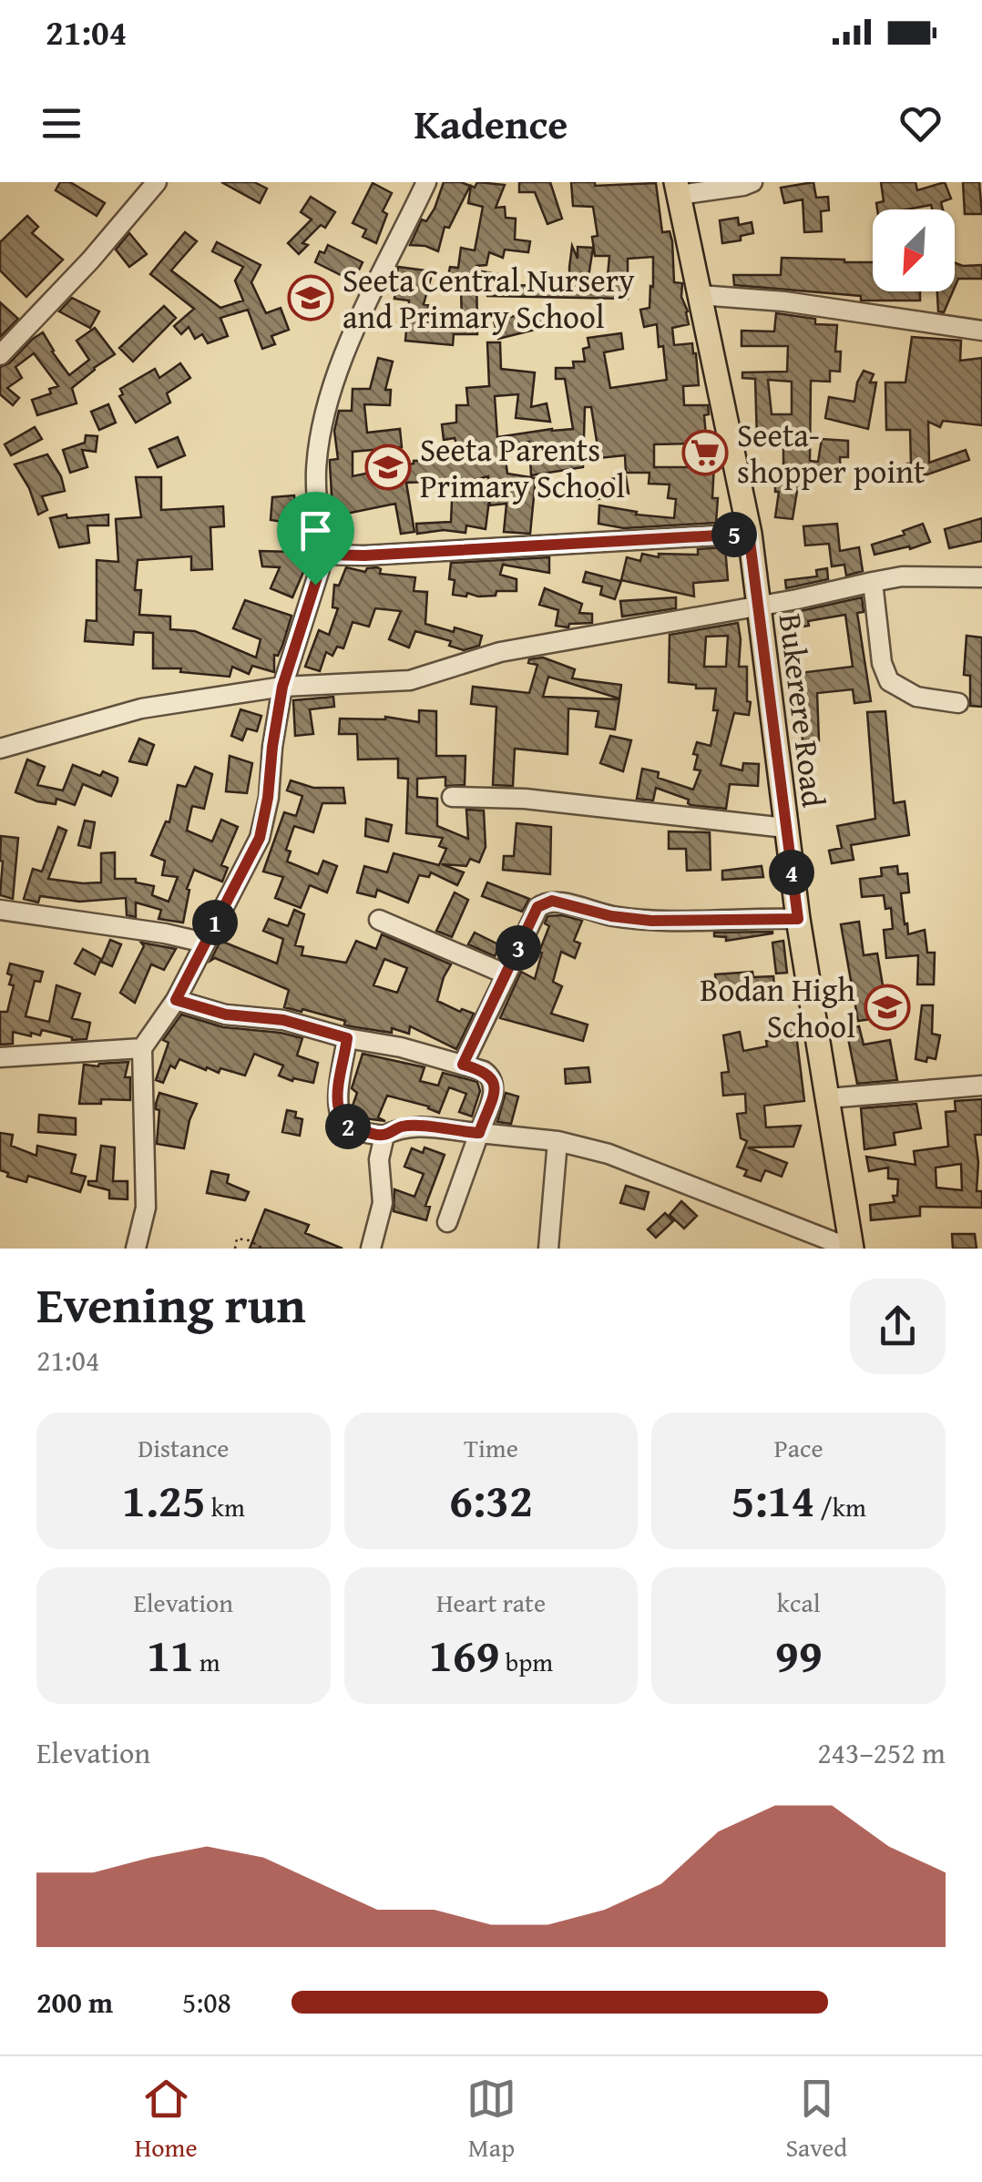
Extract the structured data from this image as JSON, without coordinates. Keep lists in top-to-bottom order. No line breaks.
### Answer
{"streets":{"main road":["Bukerere Road"]},"places":{"school or university":["Seeta Central Nursery and Primary School","Seeta Parents Primary School","Bodan High School"],"supermarket":["Seeta- shopper point"]},"north":"bottom left","page":{"status":"21:04","header":"Kadence","pins":["5","4","1","3","2"],"heading":["Evening run","21:04"],"stats":[["Distance","1.25 km"],["Time","6:32"],["Pace","5:14 /km"],["Elevation","11 m"],["Heart rate","169 bpm"],["kcal","99"]],"chart":["Elevation","243–252 m"],"list":[{"name":"200 m","note":"5:08"}],"tabs":["Home","Map","Saved"]}}
